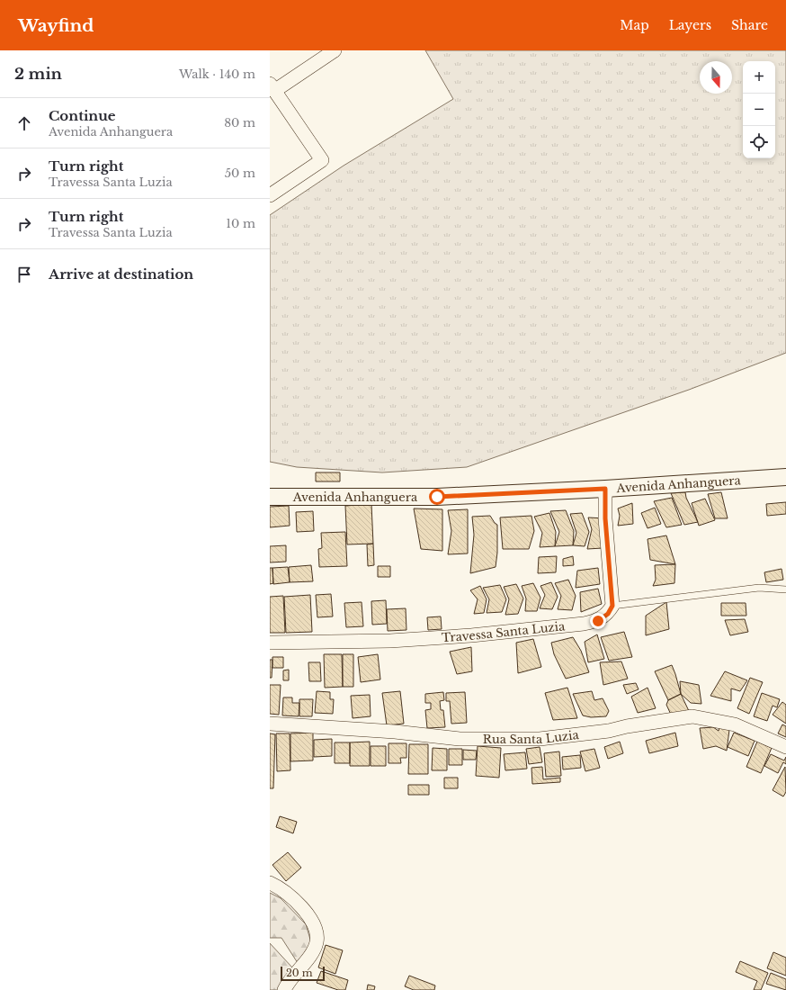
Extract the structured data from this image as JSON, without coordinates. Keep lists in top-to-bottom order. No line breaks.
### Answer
{"streets":{"street":["Avenida Anhanguera","Travessa Santa Luzia","Rua Santa Luzia"]},"scale_bar":"20 m","north":"bottom","page":{"header":"Wayfind","nav":["Map","Layers","Share"],"heading":["2 min","Walk · 140 m"],"map_buttons":["+","−"],"list":[["Continue","Avenida Anhanguera","80 m"],["Turn right","Travessa Santa Luzia","50 m"],["Turn right","Travessa Santa Luzia","10 m"],"Arrive at destination"],"scale":"20 m"}}
